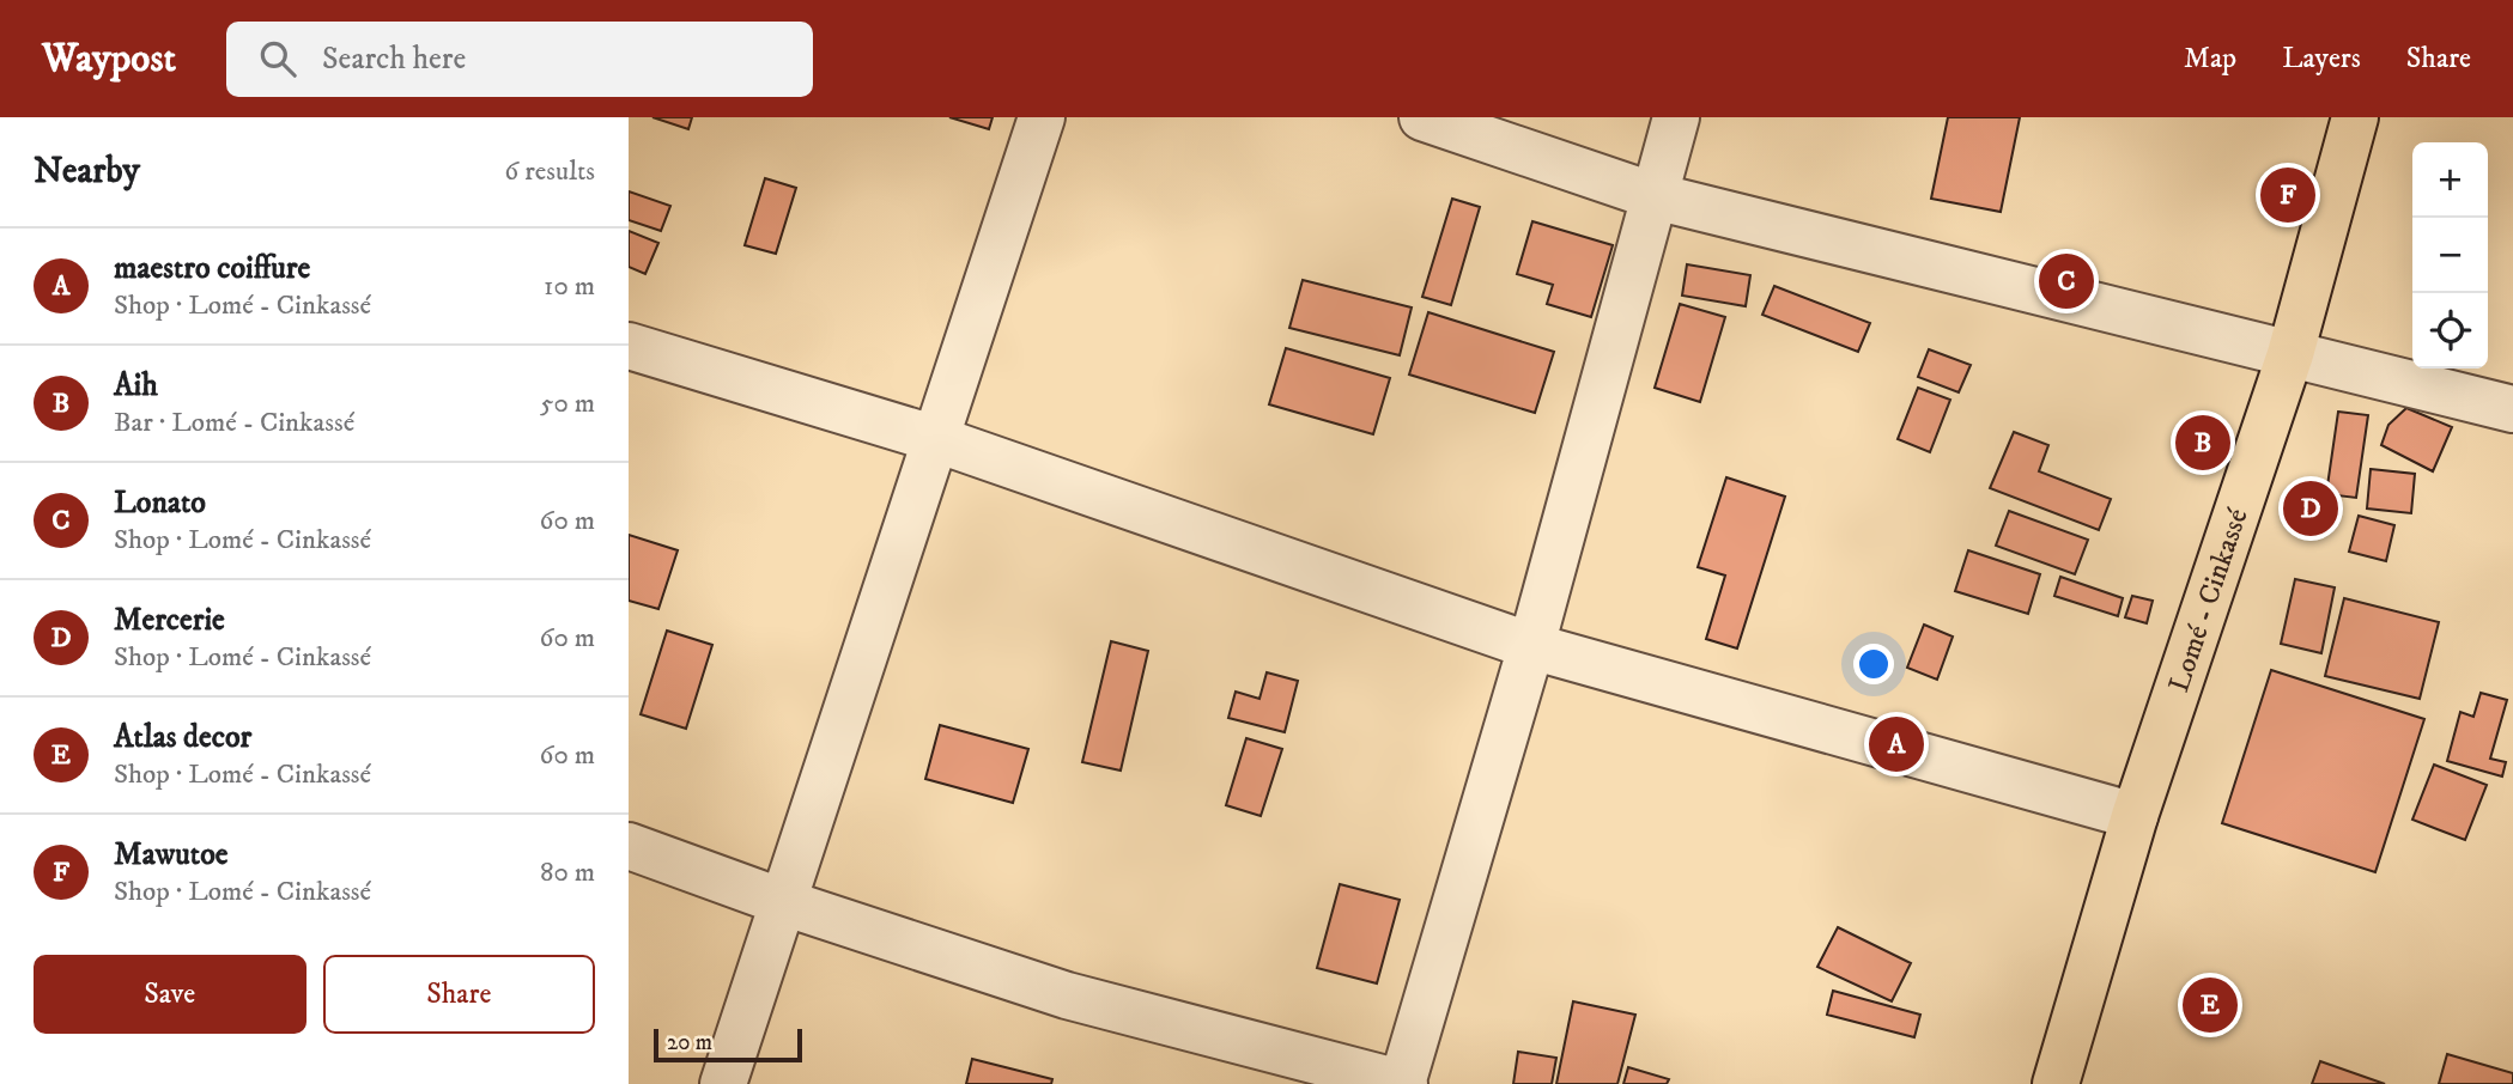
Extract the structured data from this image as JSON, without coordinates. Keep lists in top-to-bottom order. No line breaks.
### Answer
{"streets":{"highway":["Lomé - Cinkassé"]},"scale_bar":"20 m","page":{"header":"Waypost","search":"Search here","nav":["Map","Layers","Share"],"heading":["Nearby","6 results"],"map_buttons":["+","−"],"pins":["F","C","B","D","A","E"],"list":[{"mark":"A","name":"maestro coiffure","note":"Shop · Lomé - Cinkassé","value":"10 m"},{"mark":"B","name":"Aih","note":"Bar · Lomé - Cinkassé","value":"50 m"},{"mark":"C","name":"Lonato","note":"Shop · Lomé - Cinkassé","value":"60 m"},{"mark":"D","name":"Mercerie","note":"Shop · Lomé - Cinkassé","value":"60 m"},{"mark":"E","name":"Atlas decor","note":"Shop · Lomé - Cinkassé","value":"60 m"},{"mark":"F","name":"Mawutoe","note":"Shop · Lomé - Cinkassé","value":"80 m"}],"buttons":["Save","Share"],"scale":"20 m"}}
